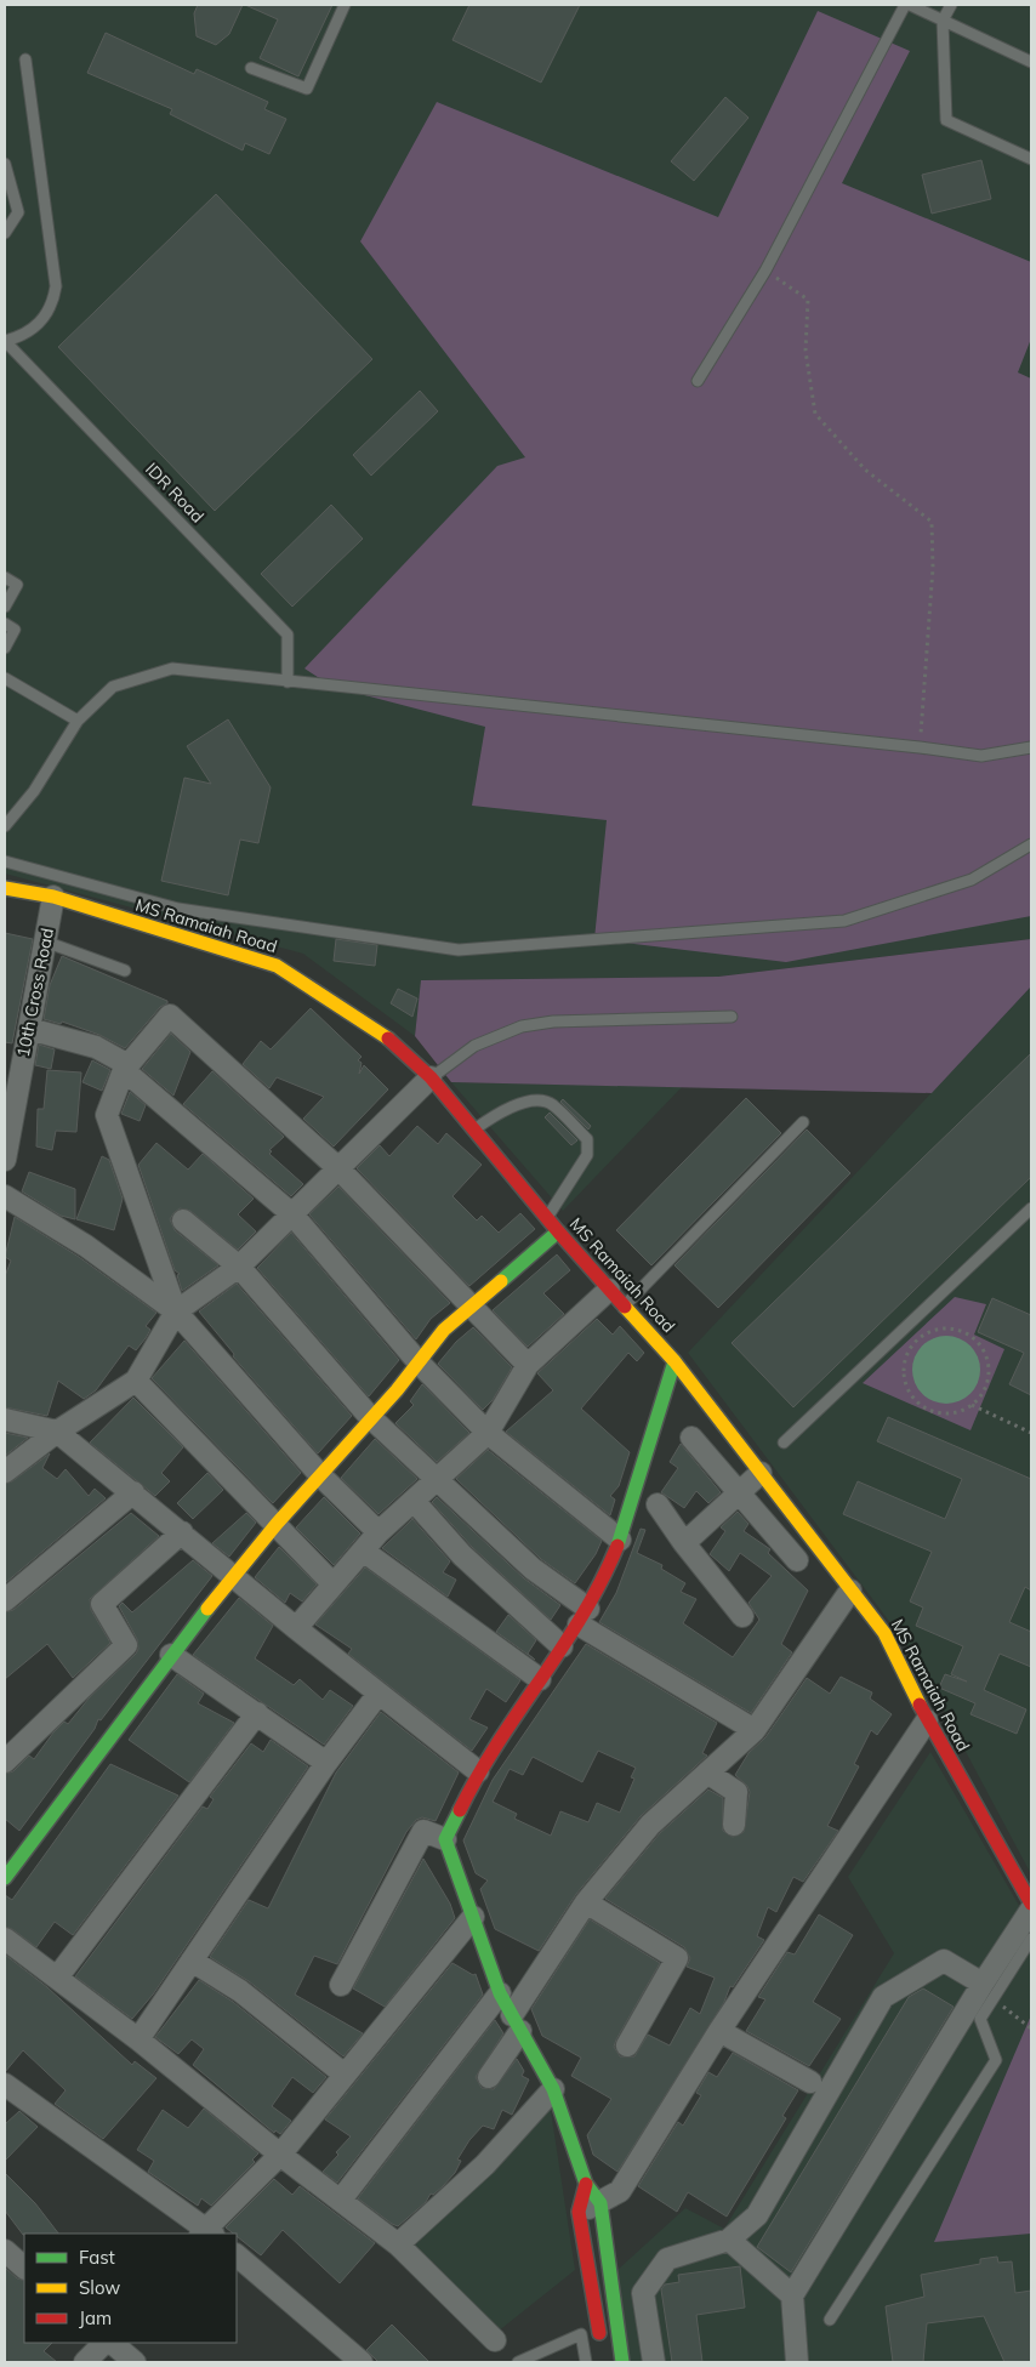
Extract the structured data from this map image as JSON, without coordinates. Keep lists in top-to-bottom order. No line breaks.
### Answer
{"streets":{"street":["MS Ramaiah Road","10th Cross Road"],"lane":["IDR Road"]},"crossings":[["MS Ramaiah Road","10th Cross Road"]],"legend":["Fast","Slow","Jam"]}
